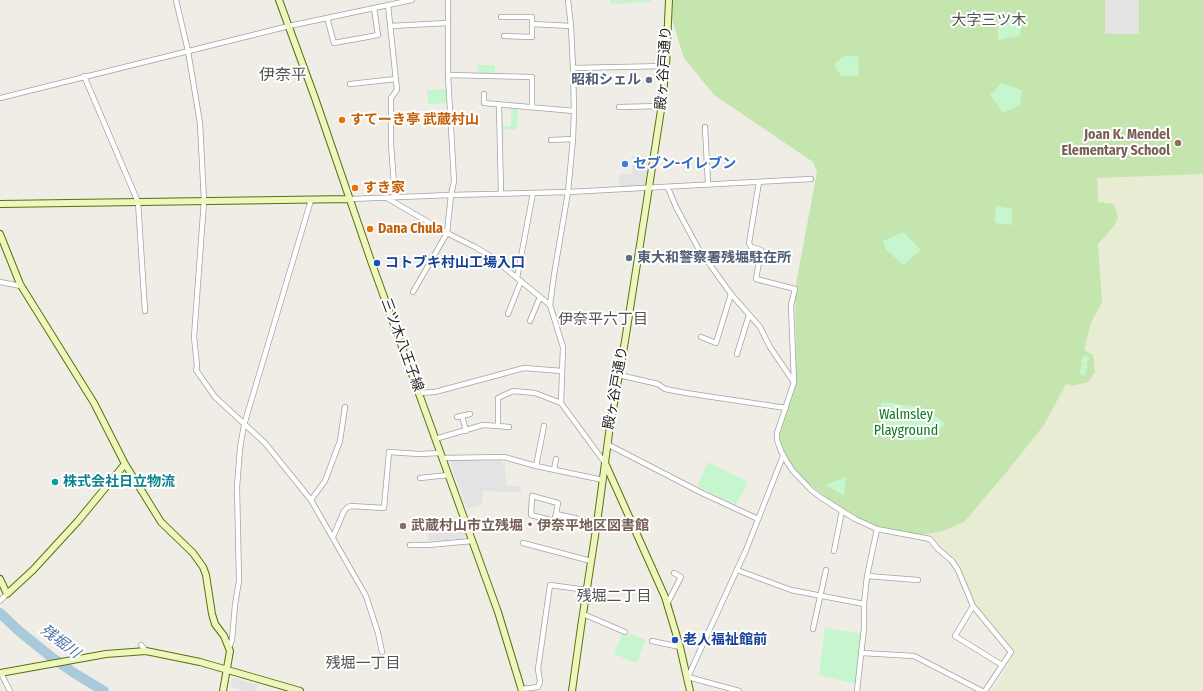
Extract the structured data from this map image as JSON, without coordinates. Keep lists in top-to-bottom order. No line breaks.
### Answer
{"streets":{"street":["殿ヶ谷戸通り","三ツ木八王子線"]},"districts":["大字三ツ木","伊奈平","伊奈平六丁目","残堀二丁目","残堀一丁目"],"water":["残堀川"],"parks":["Walmsley Playground"],"places":["昭和シェル","すてーき亭 武蔵村山","Joan K. Mendel Elementary School","セブン-イレブン","すき家","Dana Chula","東大和警察署残堀駐在所","コトブキ村山工場入口","株式会社日立物流","武蔵村山市立残堀・伊奈平地区図書館","老人福祉館前"]}
